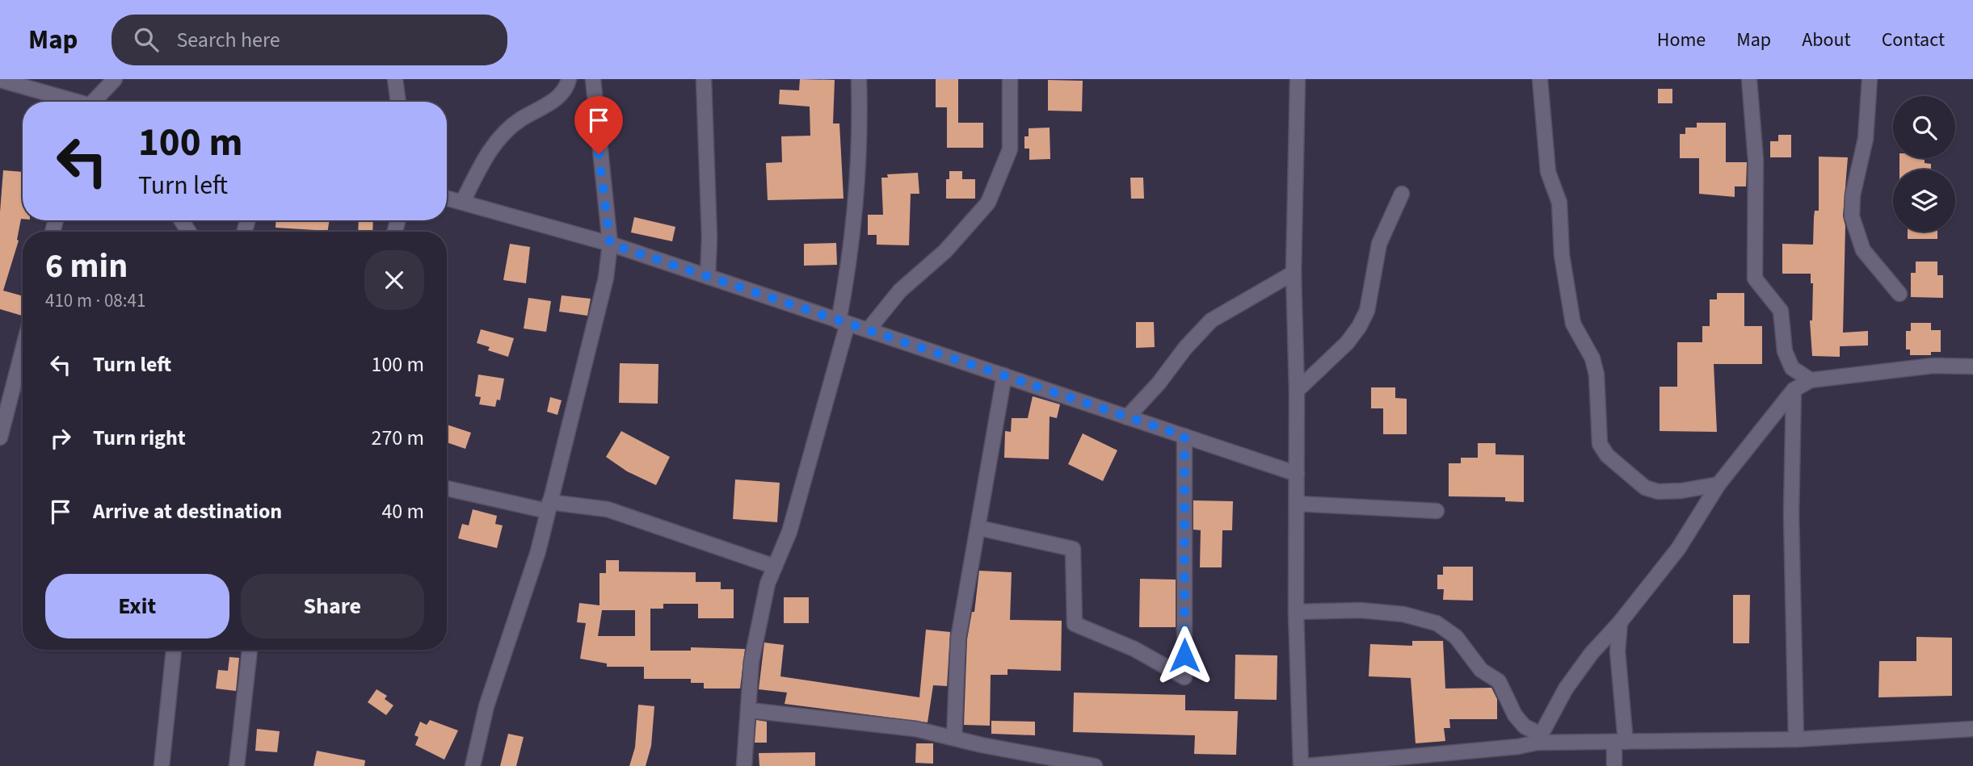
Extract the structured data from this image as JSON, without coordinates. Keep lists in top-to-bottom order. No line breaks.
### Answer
{"page":{"header":"Map","search":"Search here","nav":["Home","Map","About","Contact"],"turn":["100 m","Turn left"],"heading":["6 min","410 m · 08:41"],"list":[{"name":"Turn left","value":"100 m"},{"name":"Turn right","value":"270 m"},{"name":"Arrive at destination","value":"40 m"}],"buttons":["Exit","Share"]}}
